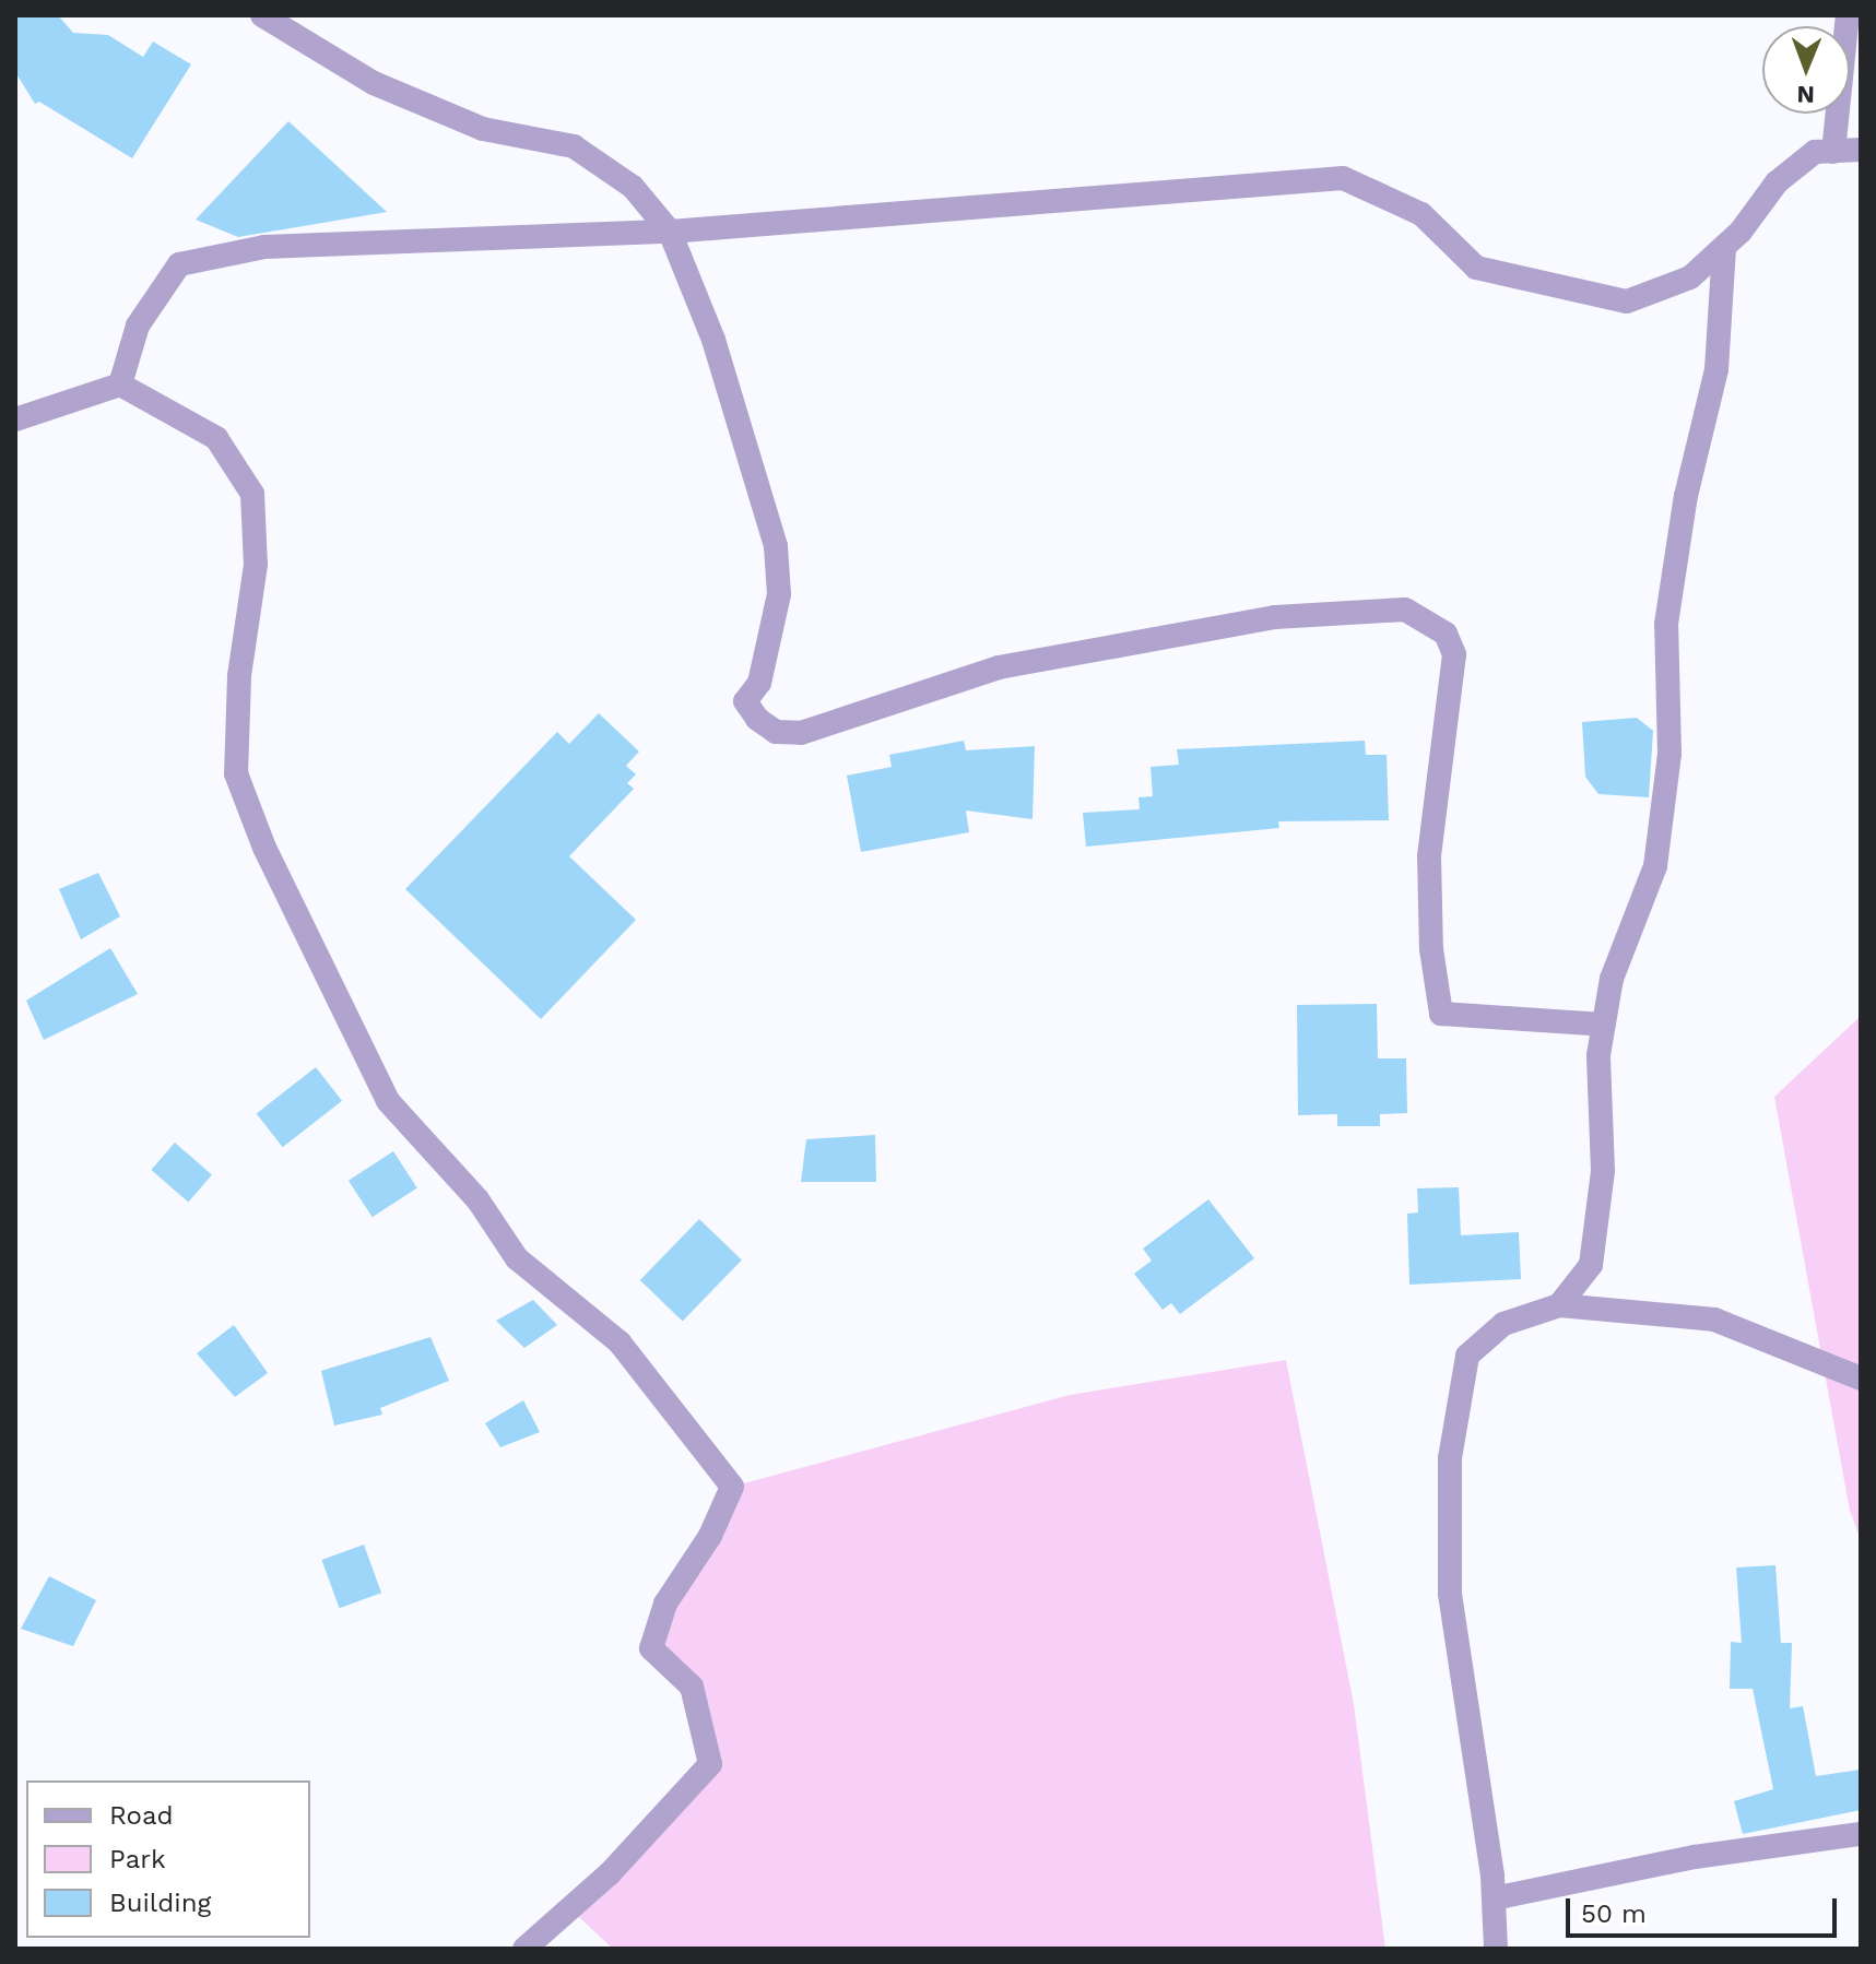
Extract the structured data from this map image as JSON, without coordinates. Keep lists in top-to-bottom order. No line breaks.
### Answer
{"legend":["Road","Park","Building"],"scale_bar":"50 m","north":"bottom"}
